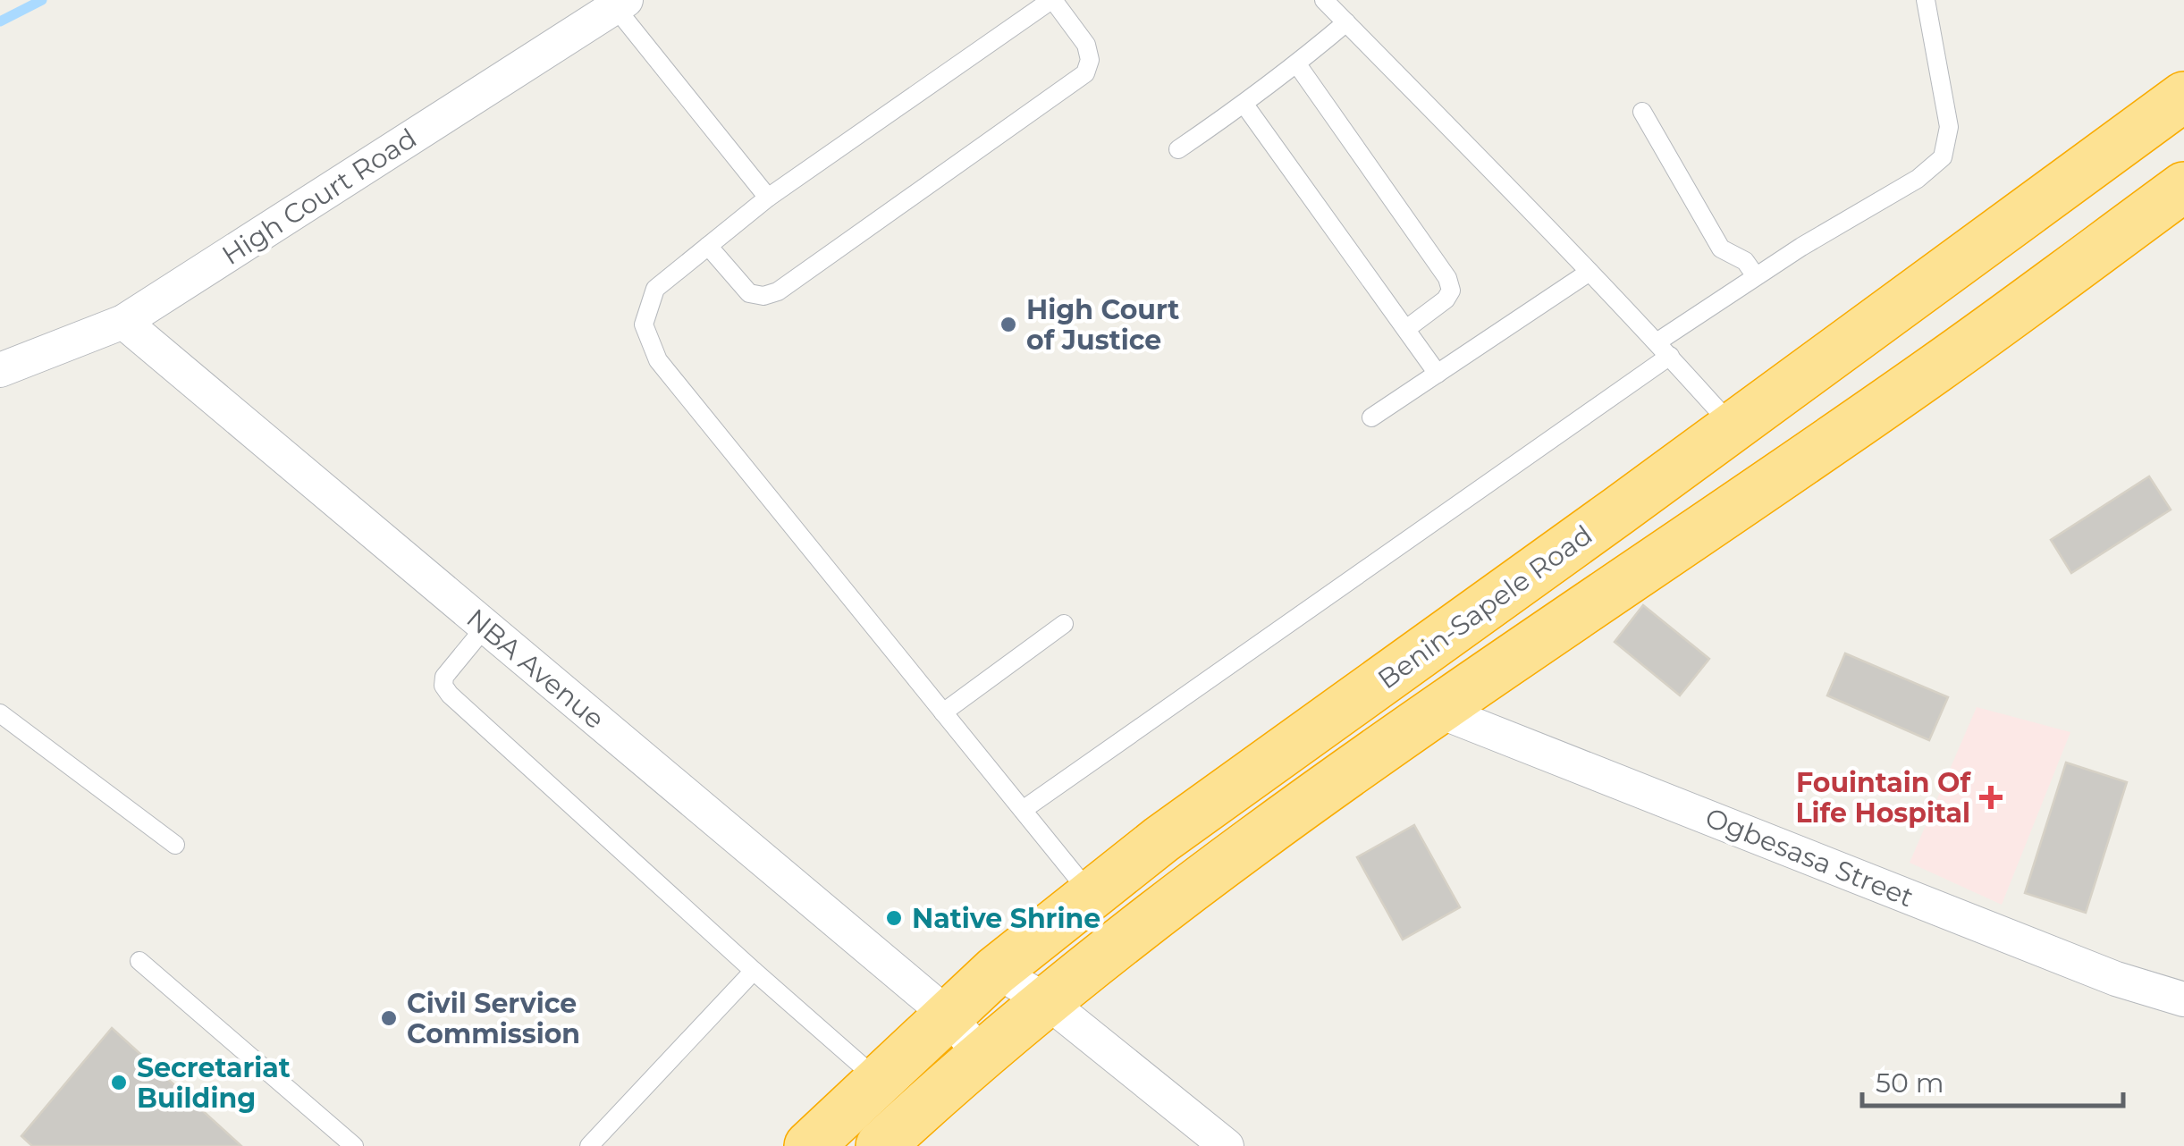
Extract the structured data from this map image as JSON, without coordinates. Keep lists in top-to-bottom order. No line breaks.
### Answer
{"streets":{"highway":["Benin-Sapele Road"],"street":["High Court Road","NBA Avenue","Ogbesasa Street"]},"crossings":[["High Court Road","NBA Avenue"],["Benin-Sapele Road","NBA Avenue"],["Benin-Sapele Road","Ogbesasa Street"]],"places":{"other":["High Court of Justice","Native Shrine","Civil Service Commission","Secretariat Building"],"health":["Fouintain Of Life Hospital"]},"scale_bar":"50 m"}
